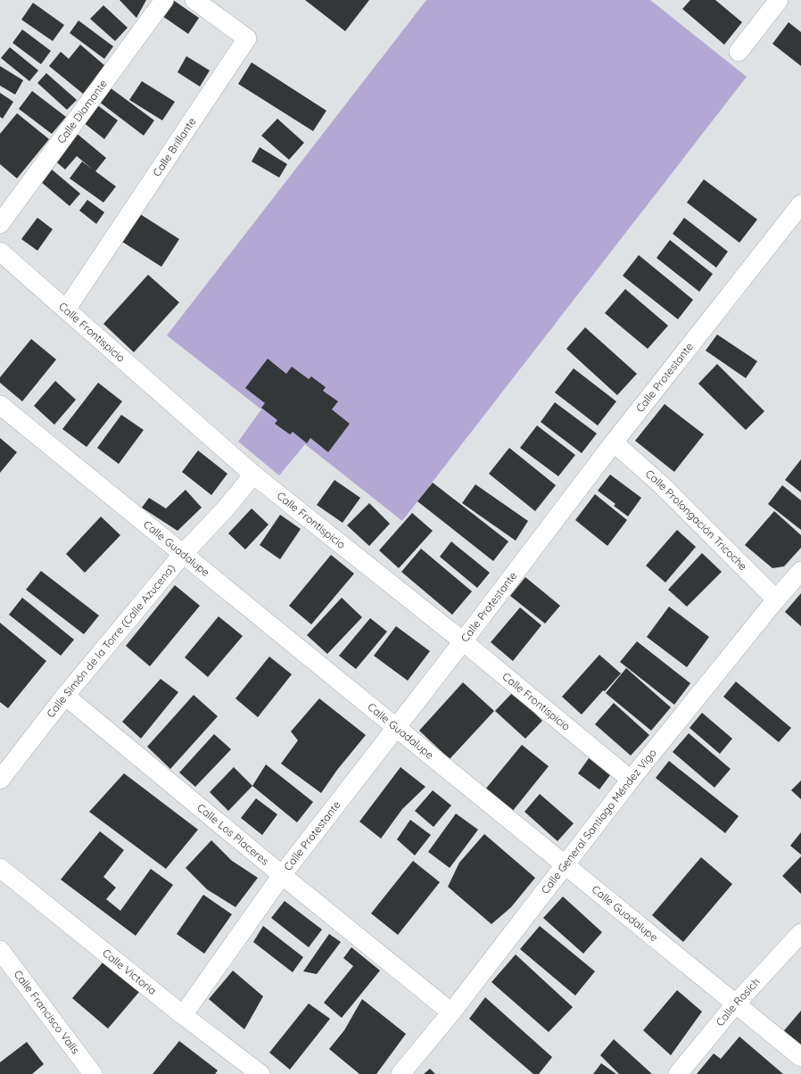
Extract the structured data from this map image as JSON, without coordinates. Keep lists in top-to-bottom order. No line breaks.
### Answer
{"streets":{"street":["Calle Diamante","Calle Brillante","Calle Frontispicio","Calle Protestante","Calle Prolongación Tricoche","Calle Guadalupe","Calle Simón de la Torre (Calle Azucena)","Calle General Santiago Méndez Vigo","Calle Los Placeres","Calle Victoria","Calle Rosich","Calle Francisco Valls"]},"crossings":[["Calle Brillante","Calle Frontispicio"],["Calle Frontispicio","Calle Protestante"],["Calle Frontispicio","Calle Simón de la Torre (Calle Azucena)"],["Calle Frontispicio","Calle General Santiago Méndez Vigo"],["Calle Protestante","Calle Prolongación Tricoche"],["Calle Protestante","Calle Guadalupe"],["Calle Protestante","Calle Los Placeres"],["Calle Protestante","Calle Victoria"],["Calle Prolongación Tricoche","Calle General Santiago Méndez Vigo"],["Calle Guadalupe","Calle Simón de la Torre (Calle Azucena)"],["Calle Guadalupe","Calle General Santiago Méndez Vigo"],["Calle Guadalupe","Calle Rosich"],["Calle Simón de la Torre (Calle Azucena)","Calle Los Placeres"],["Calle General Santiago Méndez Vigo","Calle Los Placeres"]]}
